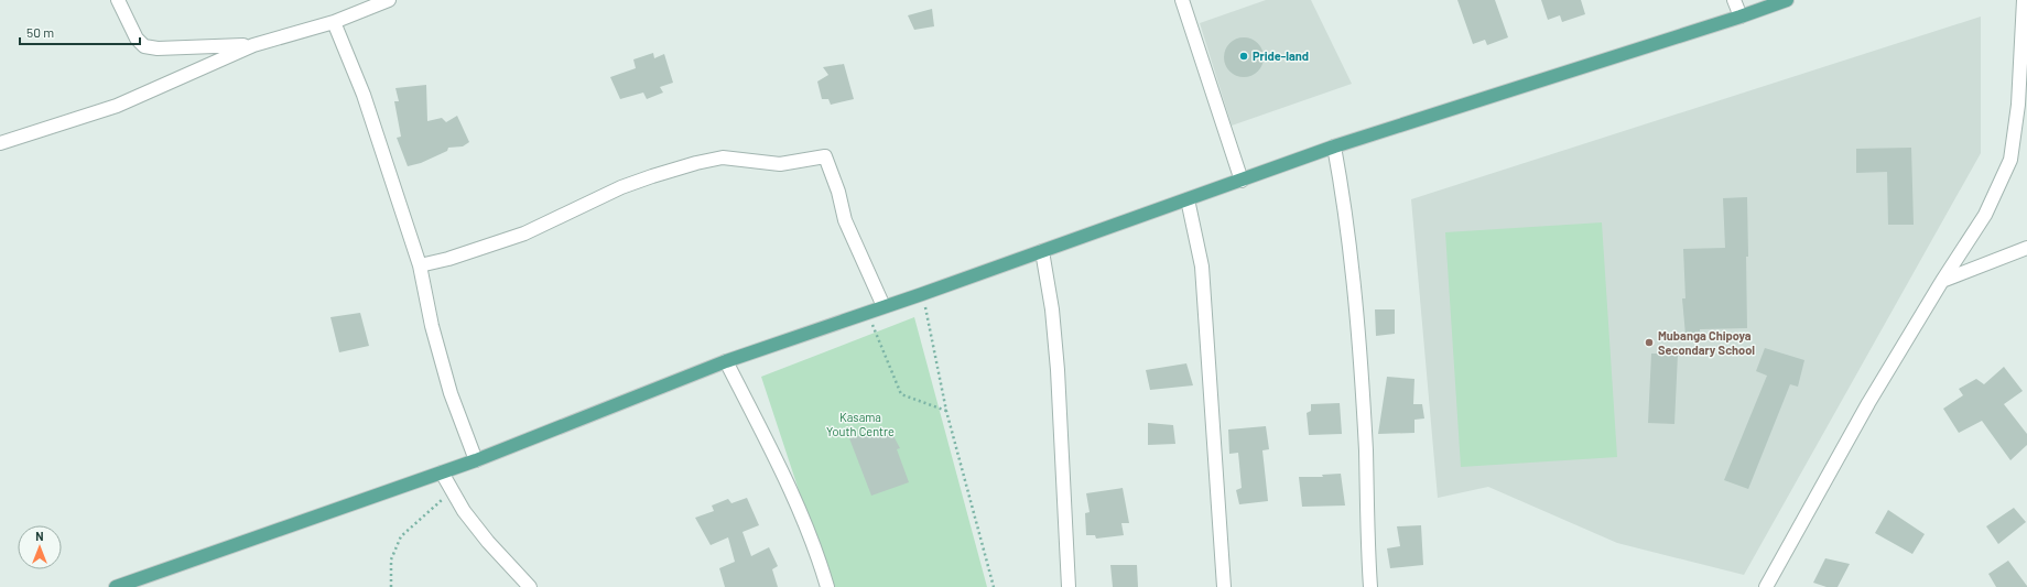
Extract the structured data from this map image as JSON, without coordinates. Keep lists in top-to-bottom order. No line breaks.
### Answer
{"parks":["Kasama Youth Centre"],"places":["Pride-land","Mubanga Chipoya Secondary School"],"scale_bar":"50 m","north":"top"}
